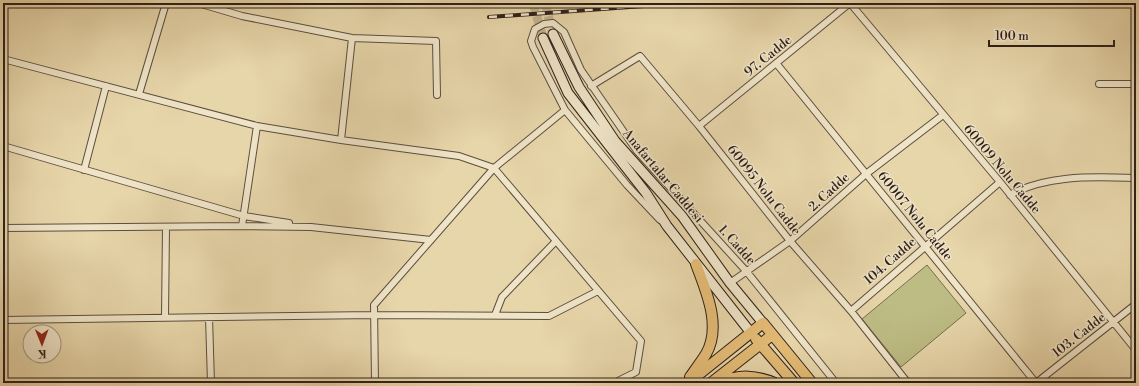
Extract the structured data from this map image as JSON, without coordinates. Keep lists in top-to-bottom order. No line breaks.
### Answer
{"streets":{"main road":["Anafartalar Caddesi"],"street":["97. Cadde","60009 Nolu Cadde","60095 Nolu Cadde","2. Cadde","60007 Nolu Cadde","1. Cadde","104. Cadde","103. Cadde"]},"crossings":[["97. Cadde","60009 Nolu Cadde"],["97. Cadde","60095 Nolu Cadde"],["97. Cadde","60007 Nolu Cadde"],["60009 Nolu Cadde","2. Cadde"],["60009 Nolu Cadde","104. Cadde"],["60009 Nolu Cadde","103. Cadde"],["Anafartalar Caddesi","2. Cadde"],["60095 Nolu Cadde","2. Cadde"],["60095 Nolu Cadde","1. Cadde"],["60095 Nolu Cadde","104. Cadde"],["2. Cadde","60007 Nolu Cadde"],["2. Cadde","1. Cadde"],["60007 Nolu Cadde","104. Cadde"],["60007 Nolu Cadde","103. Cadde"]],"scale_bar":"100 m","north":"bottom"}
